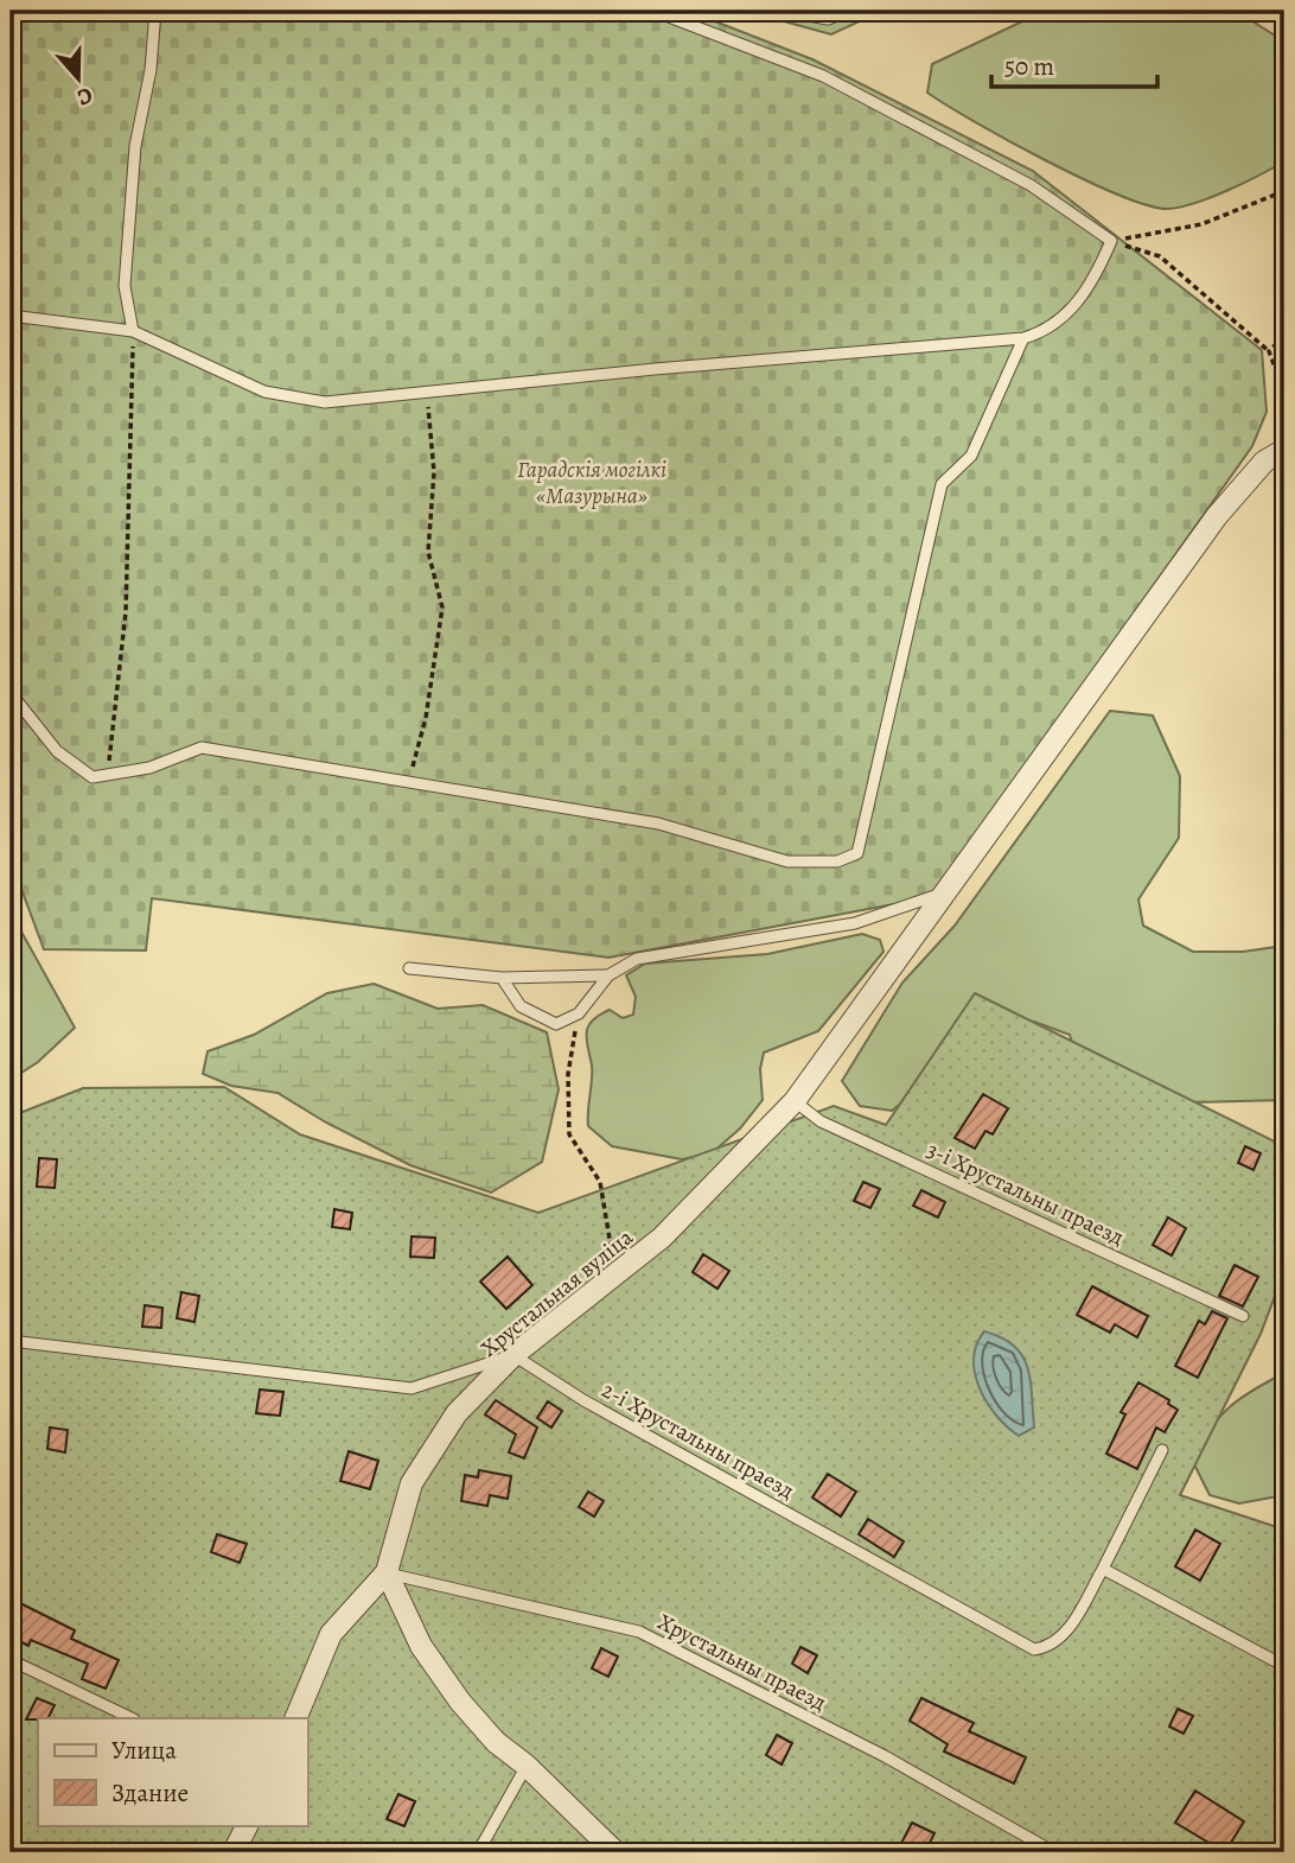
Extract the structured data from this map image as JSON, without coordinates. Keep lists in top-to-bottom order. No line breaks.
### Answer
{"streets":{"street":["Хрустальная вуліца"],"lane":["3-і Хрустальны праезд","2-і Хрустальны праезд","Хрустальны праезд"]},"crossings":[["3-і Хрустальны праезд","Хрустальная вуліца"],["Хрустальная вуліца","2-і Хрустальны праезд"],["Хрустальная вуліца","Хрустальны праезд"]],"parks":["Гарадскія могілкі «Мазурына»"],"legend":["Улица","Здание"],"scale_bar":"50 m","north":"bottom"}
